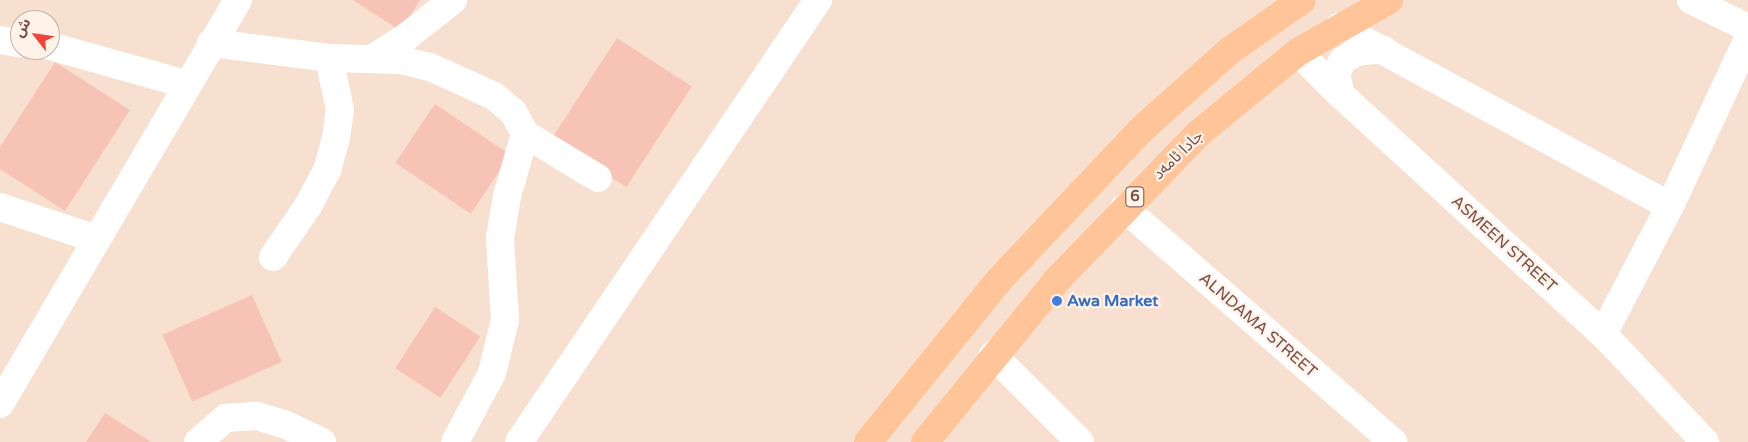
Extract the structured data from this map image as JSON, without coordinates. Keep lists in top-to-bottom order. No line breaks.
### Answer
{"streets":{"main road":["جادا ئامەد","6"],"street":["ASMEEN STREET","ALNDAMA STREET"]},"crossings":[["جادا ئامەد","ASMEEN STREET"],["جادا ئامەد","ALNDAMA STREET"]],"places":["Awa Market"],"north":"top left"}
